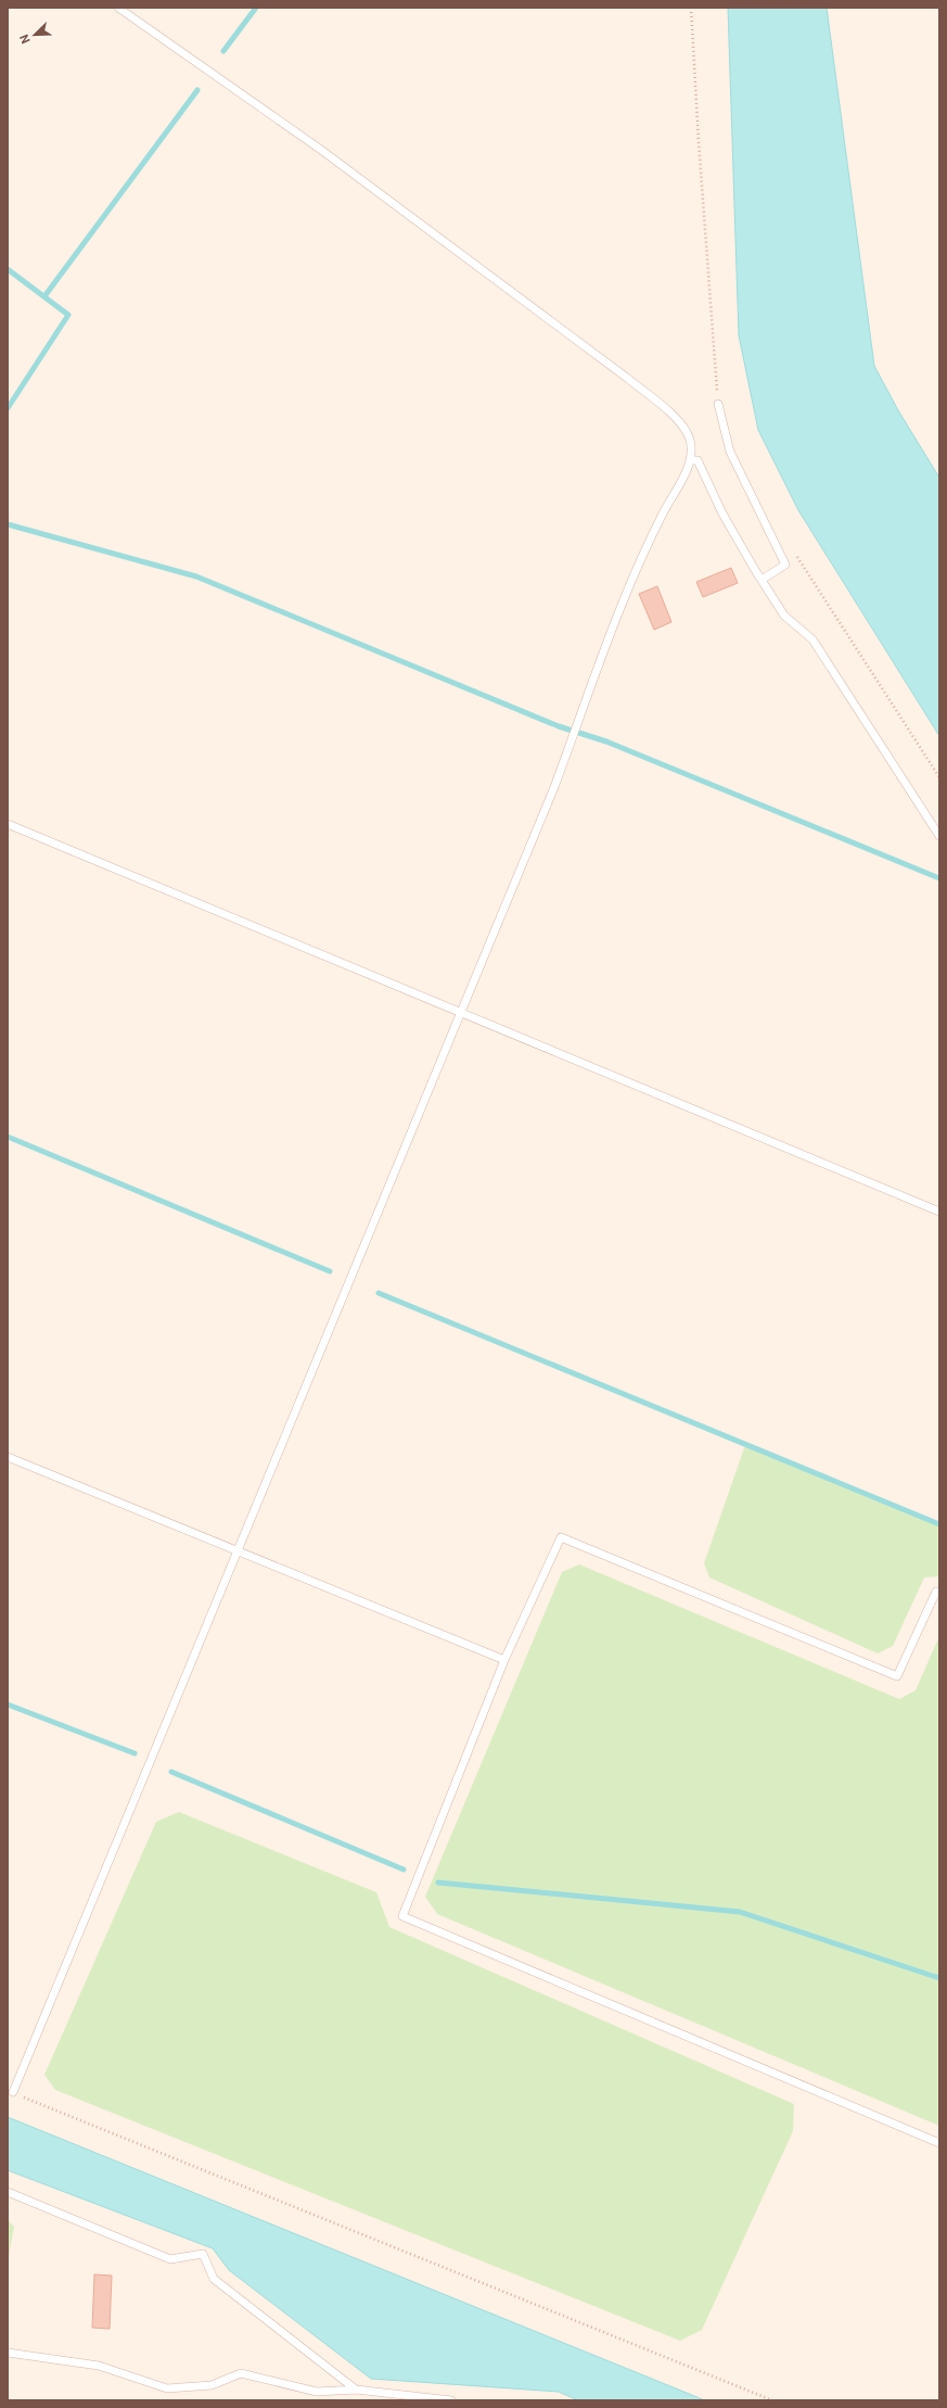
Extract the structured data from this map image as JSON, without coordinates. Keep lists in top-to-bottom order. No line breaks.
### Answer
{"north":"bottom left"}
